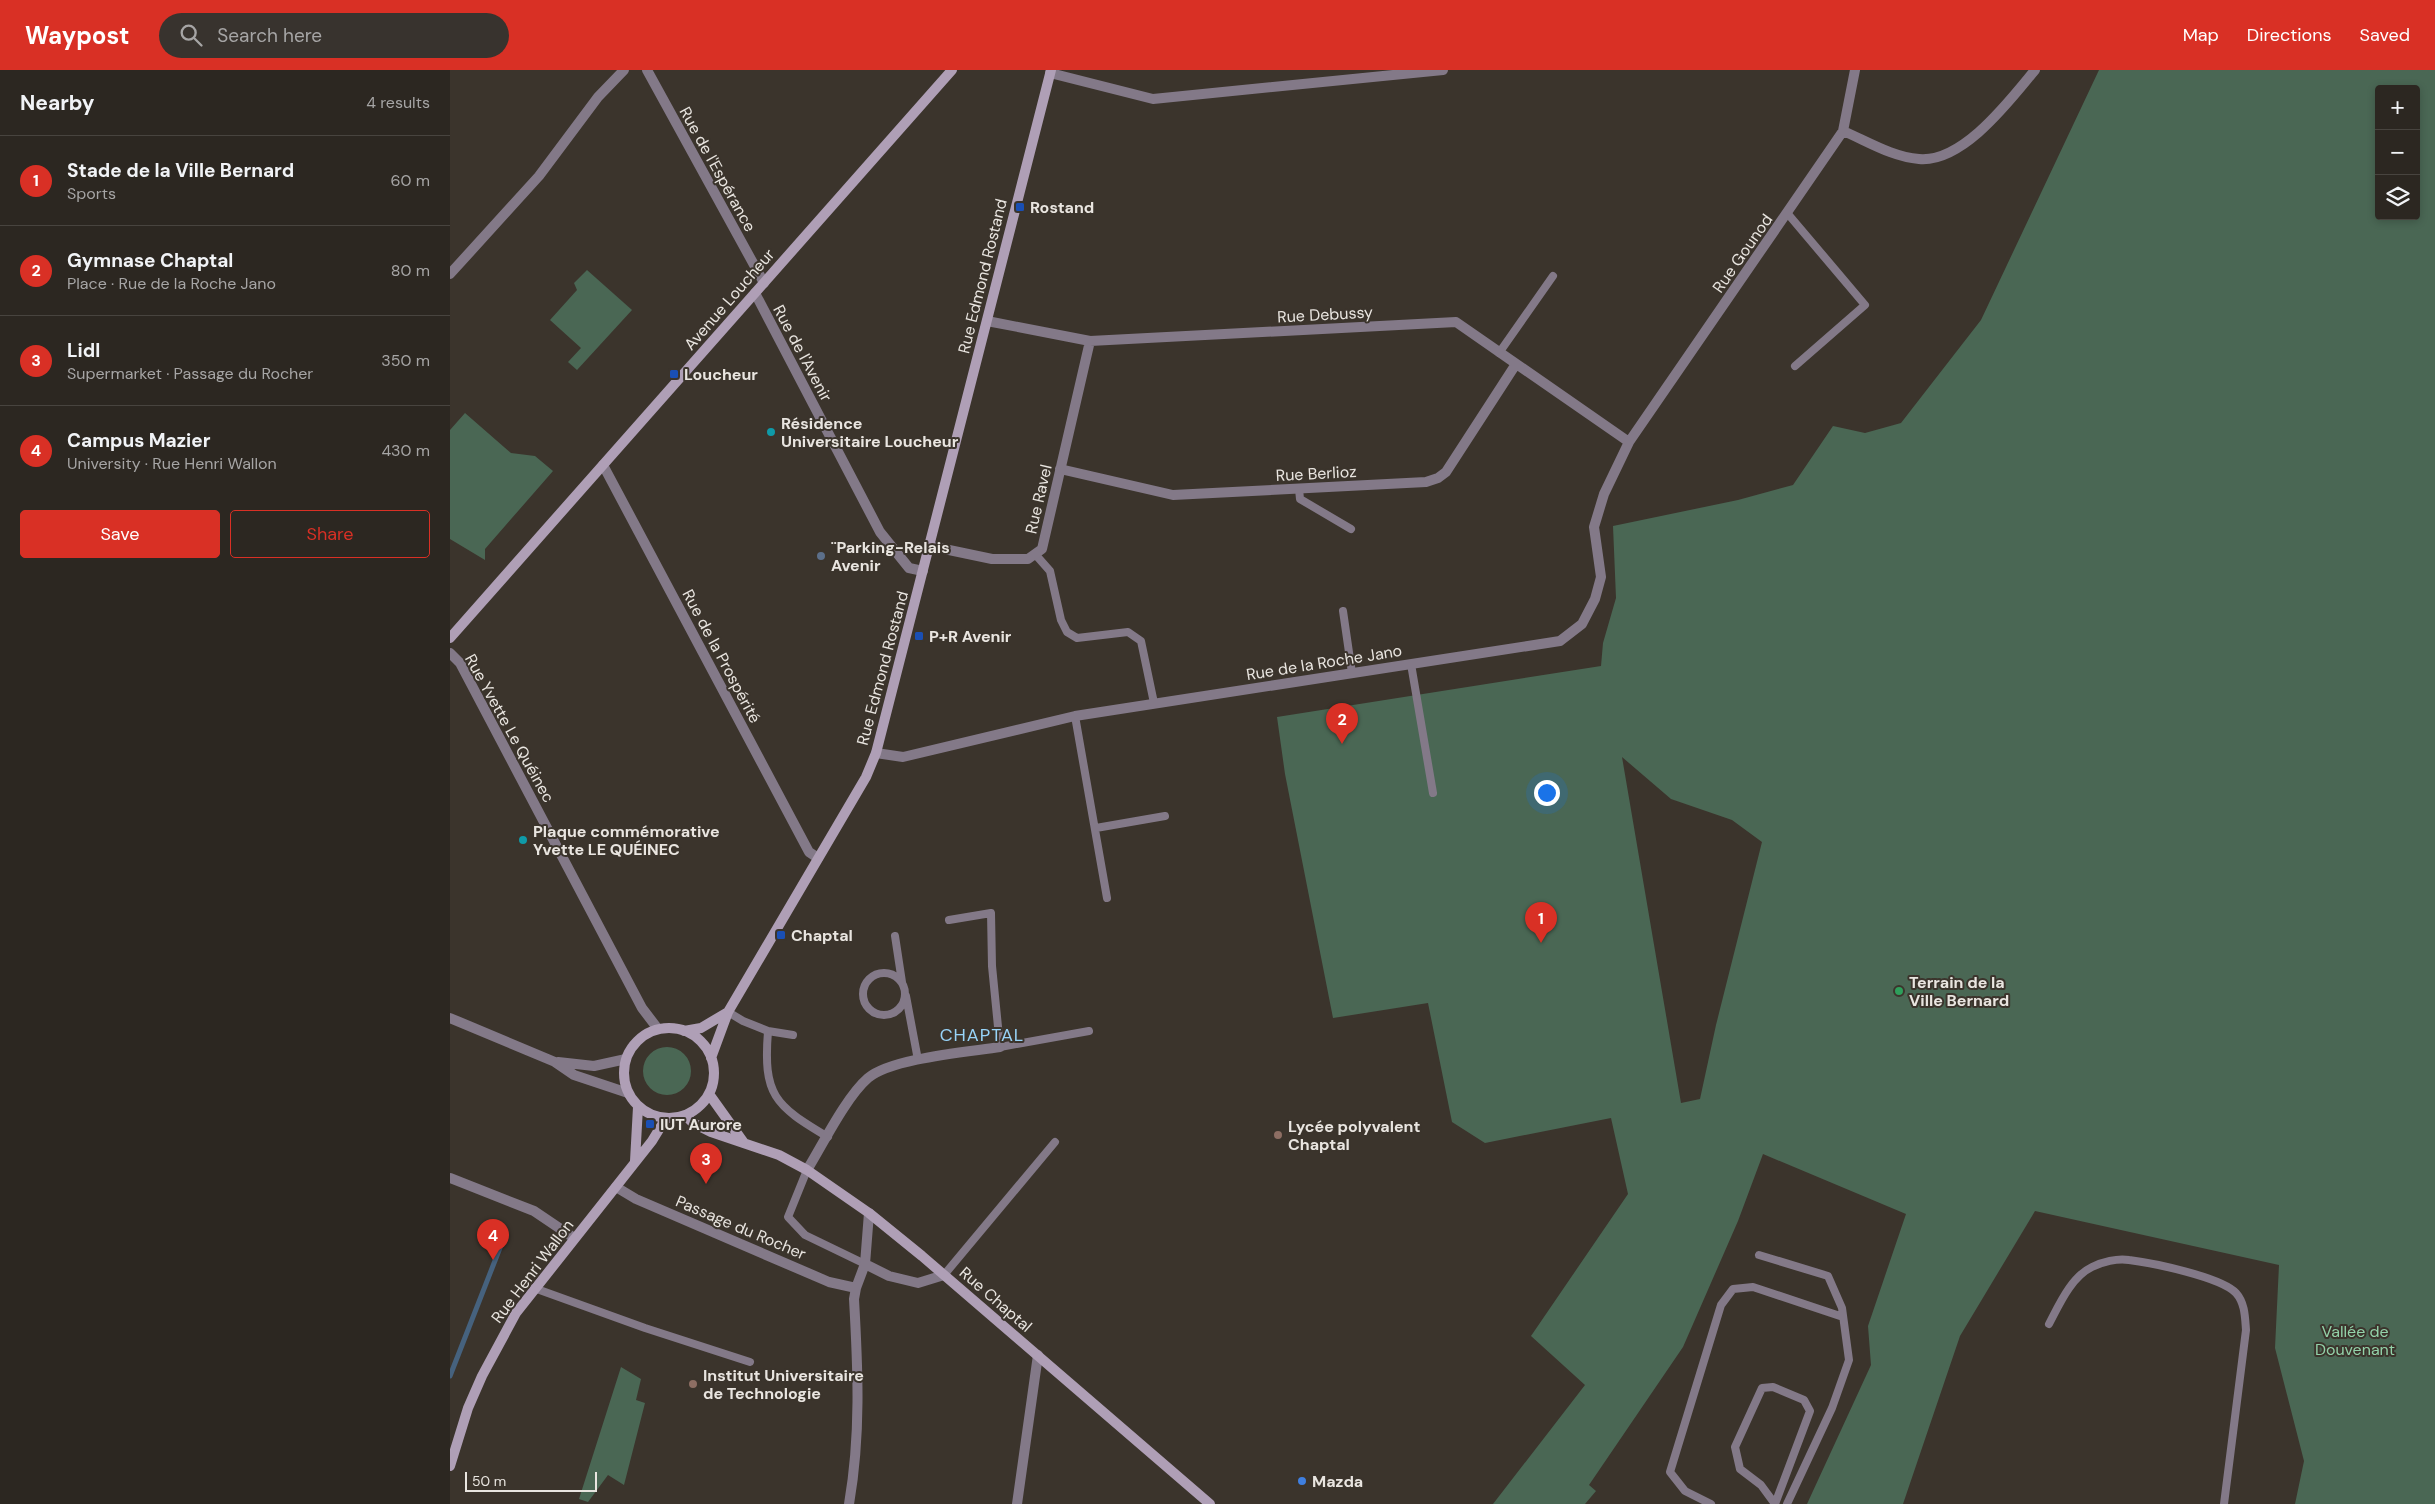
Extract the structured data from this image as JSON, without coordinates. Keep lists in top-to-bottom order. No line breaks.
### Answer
{"streets":{"street":["Rue de l'Espérance","Rue Gounod","Rue Edmond Rostand","Avenue Loucheur","Rue Debussy","Rue de l'Avenir","Rue Berlioz","Rue Ravel","Rue de la Prospérité","Rue de la Roche Jano","Rue Yvette Le Quéinec","Passage du Rocher","Rue Henri Wallon","Rue Chaptal"]},"crossings":[["Rue de l'Espérance","Avenue Loucheur"],["Rue Gounod","Rue Debussy"],["Rue Gounod","Rue de la Roche Jano"],["Rue Edmond Rostand","Rue Debussy"],["Rue Edmond Rostand","Rue de l'Avenir"],["Rue Edmond Rostand","Rue Ravel"],["Rue Edmond Rostand","Rue de la Prospérité"],["Rue Edmond Rostand","Rue de la Roche Jano"],["Rue Edmond Rostand","Rue Yvette Le Quéinec"],["Rue Edmond Rostand","Rue Henri Wallon"],["Rue Edmond Rostand","Rue Chaptal"],["Avenue Loucheur","Rue de l'Avenir"],["Avenue Loucheur","Rue de la Prospérité"],["Rue Debussy","Rue Berlioz"],["Rue Debussy","Rue Ravel"],["Rue Debussy","Rue de la Roche Jano"],["Rue Berlioz","Rue Ravel"],["Rue Yvette Le Quéinec","Rue Henri Wallon"],["Rue Yvette Le Quéinec","Rue Chaptal"],["Passage du Rocher","Rue Henri Wallon"],["Rue Henri Wallon","Rue Chaptal"]],"districts":["CHAPTAL"],"parks":["Vallée de Douvenant"],"places":{"transit":["Rostand","Loucheur","P+R Avenir","Chaptal","IUT Aurore"],"other":["Résidence Universitaire Loucheur","¨Parking-Relais Avenir","Plaque commémorative Yvette LE QUÉINEC","Terrain de la Ville Bernard","Lycée polyvalent Chaptal","Institut Universitaire de Technologie","Mazda"]},"scale_bar":"50 m","page":{"header":"Waypost","search":"Search here","nav":["Map","Directions","Saved"],"heading":["Nearby","4 results"],"map_buttons":["+","−"],"list":[{"mark":"1","name":"Stade de la Ville Bernard","note":"Sports","value":"60 m"},{"mark":"2","name":"Gymnase Chaptal","note":"Place · Rue de la Roche Jano","value":"80 m"},{"mark":"3","name":"Lidl","note":"Supermarket · Passage du Rocher","value":"350 m"},{"mark":"4","name":"Campus Mazier","note":"University · Rue Henri Wallon","value":"430 m"}],"buttons":["Save","Share"],"pins":["2","1","3","4"],"scale":"50 m"}}
